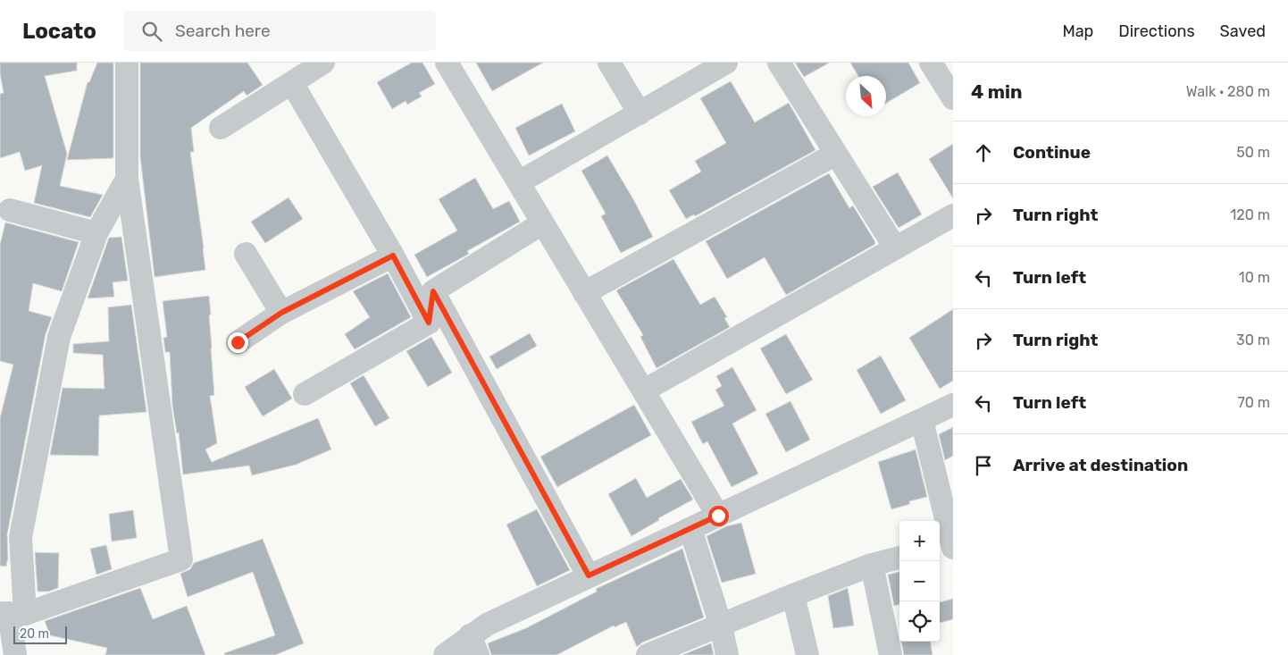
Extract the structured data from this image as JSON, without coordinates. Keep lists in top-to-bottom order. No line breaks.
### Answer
{"scale_bar":"20 m","north":"bottom right","page":{"header":"Locato","search":"Search here","nav":["Map","Directions","Saved"],"heading":["4 min","Walk · 280 m"],"list":[["Continue","50 m"],["Turn right","120 m"],["Turn left","10 m"],["Turn right","30 m"],["Turn left","70 m"],"Arrive at destination"],"map_buttons":["+","−"],"scale":"20 m"}}
